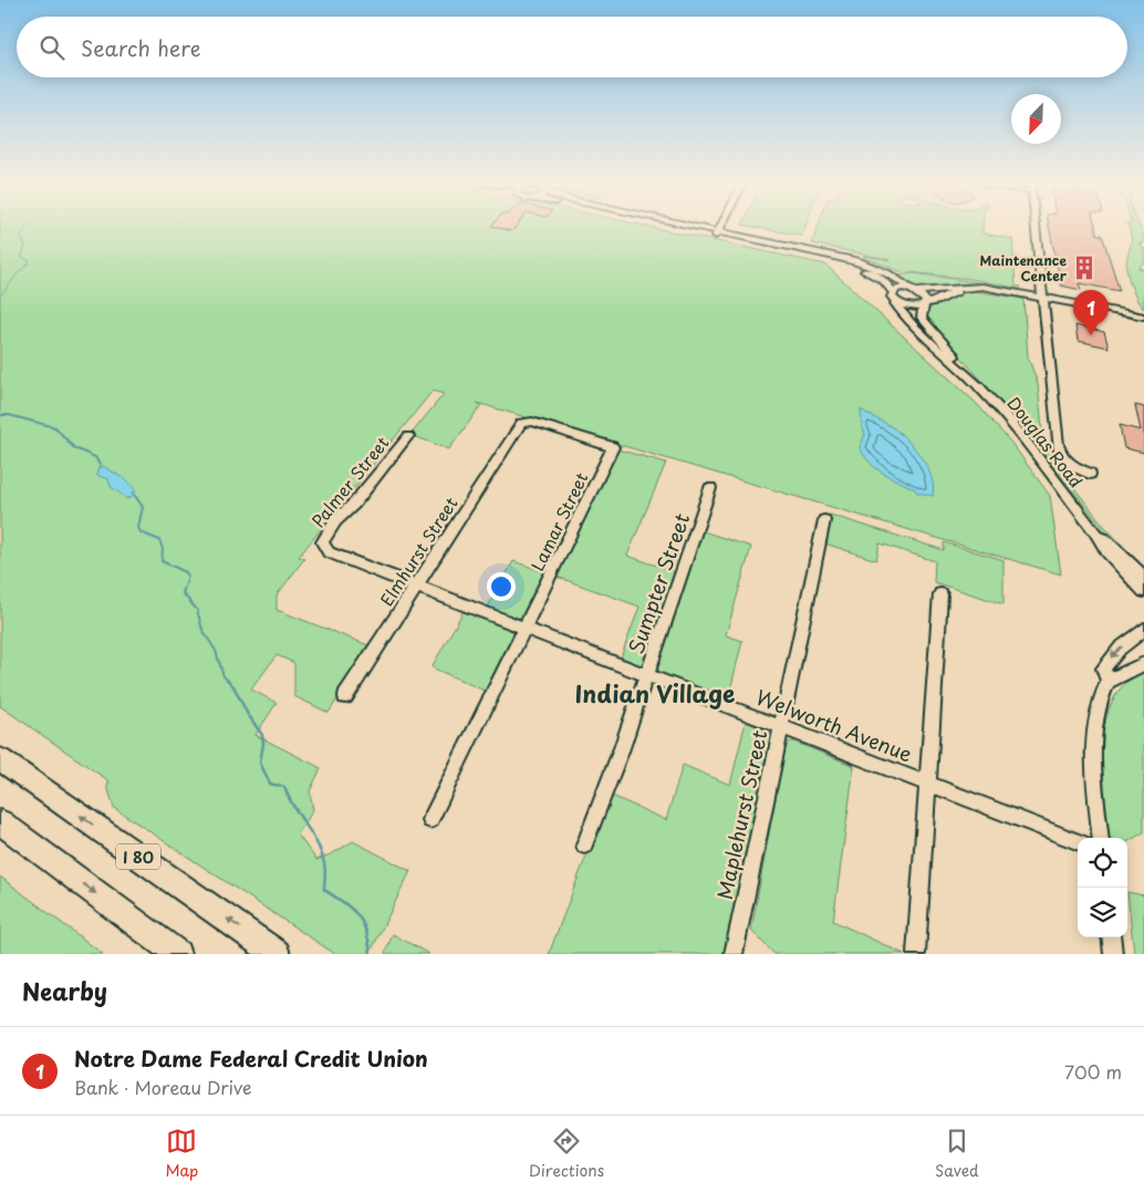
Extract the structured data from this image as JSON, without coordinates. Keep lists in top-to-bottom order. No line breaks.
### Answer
{"streets":{"highway":["I 80"],"street":["Douglas Road","Palmer Street","Lamar Street","Elmhurst Street","Sumpter Street","Welworth Avenue","Maplehurst Street"]},"crossings":[["Palmer Street","Welworth Avenue"],["Lamar Street","Elmhurst Street"],["Lamar Street","Welworth Avenue"],["Elmhurst Street","Welworth Avenue"],["Sumpter Street","Welworth Avenue"],["Welworth Avenue","Maplehurst Street"]],"districts":["Indian Village"],"places":{"building":["Maintenance Center"]},"north":"bottom left","page":{"search":"Search here","pins":"1","heading":"Nearby","list":[{"mark":"1","name":"Notre Dame Federal Credit Union","note":"Bank · Moreau Drive","value":"700 m"}],"nav":["Map","Directions","Saved"]}}
